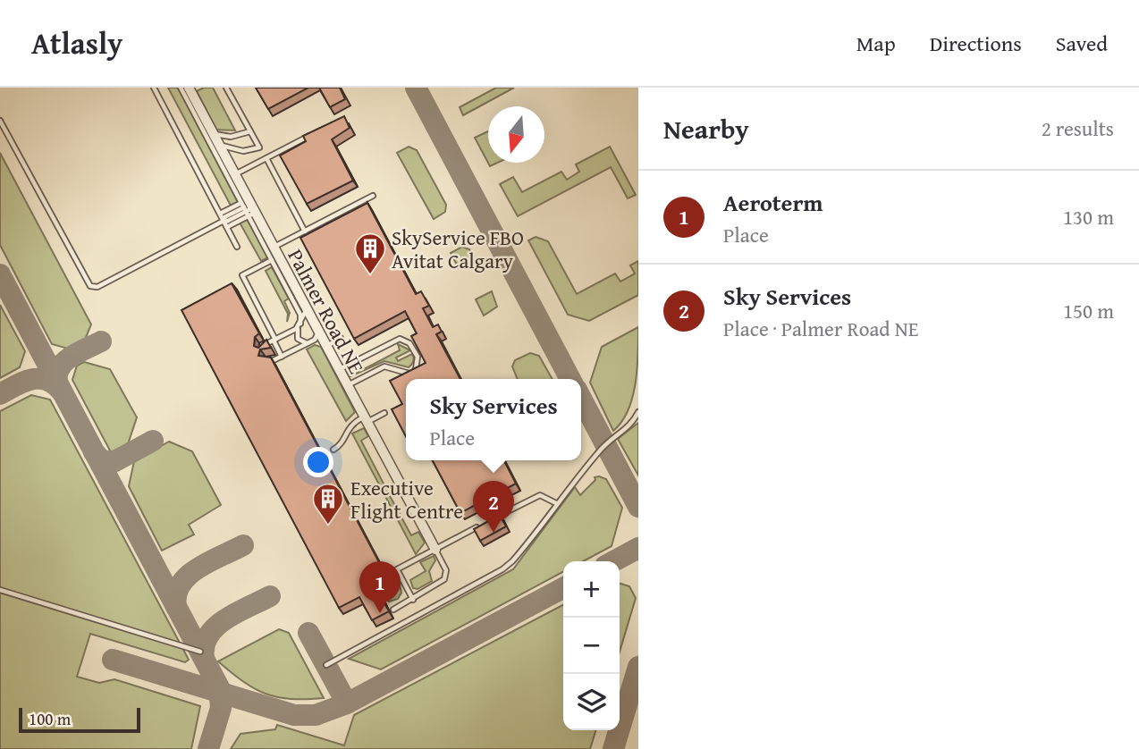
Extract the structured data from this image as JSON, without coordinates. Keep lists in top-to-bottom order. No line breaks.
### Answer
{"streets":{"street":["Palmer Road NE"]},"places":{"building":["SkyService FBO Avitat Calgary","Executive Flight Centre"]},"scale_bar":"100 m","north":"bottom","page":{"header":"Atlasly","nav":["Map","Directions","Saved"],"heading":["Nearby","2 results"],"list":[{"mark":"1","name":"Aeroterm","note":"Place","value":"130 m"},{"mark":"2","name":"Sky Services","note":"Place · Palmer Road NE","value":"150 m"}],"popup":["Sky Services","Place"],"pins":["2","1"],"map_buttons":["+","−"],"scale":"100 m"}}
